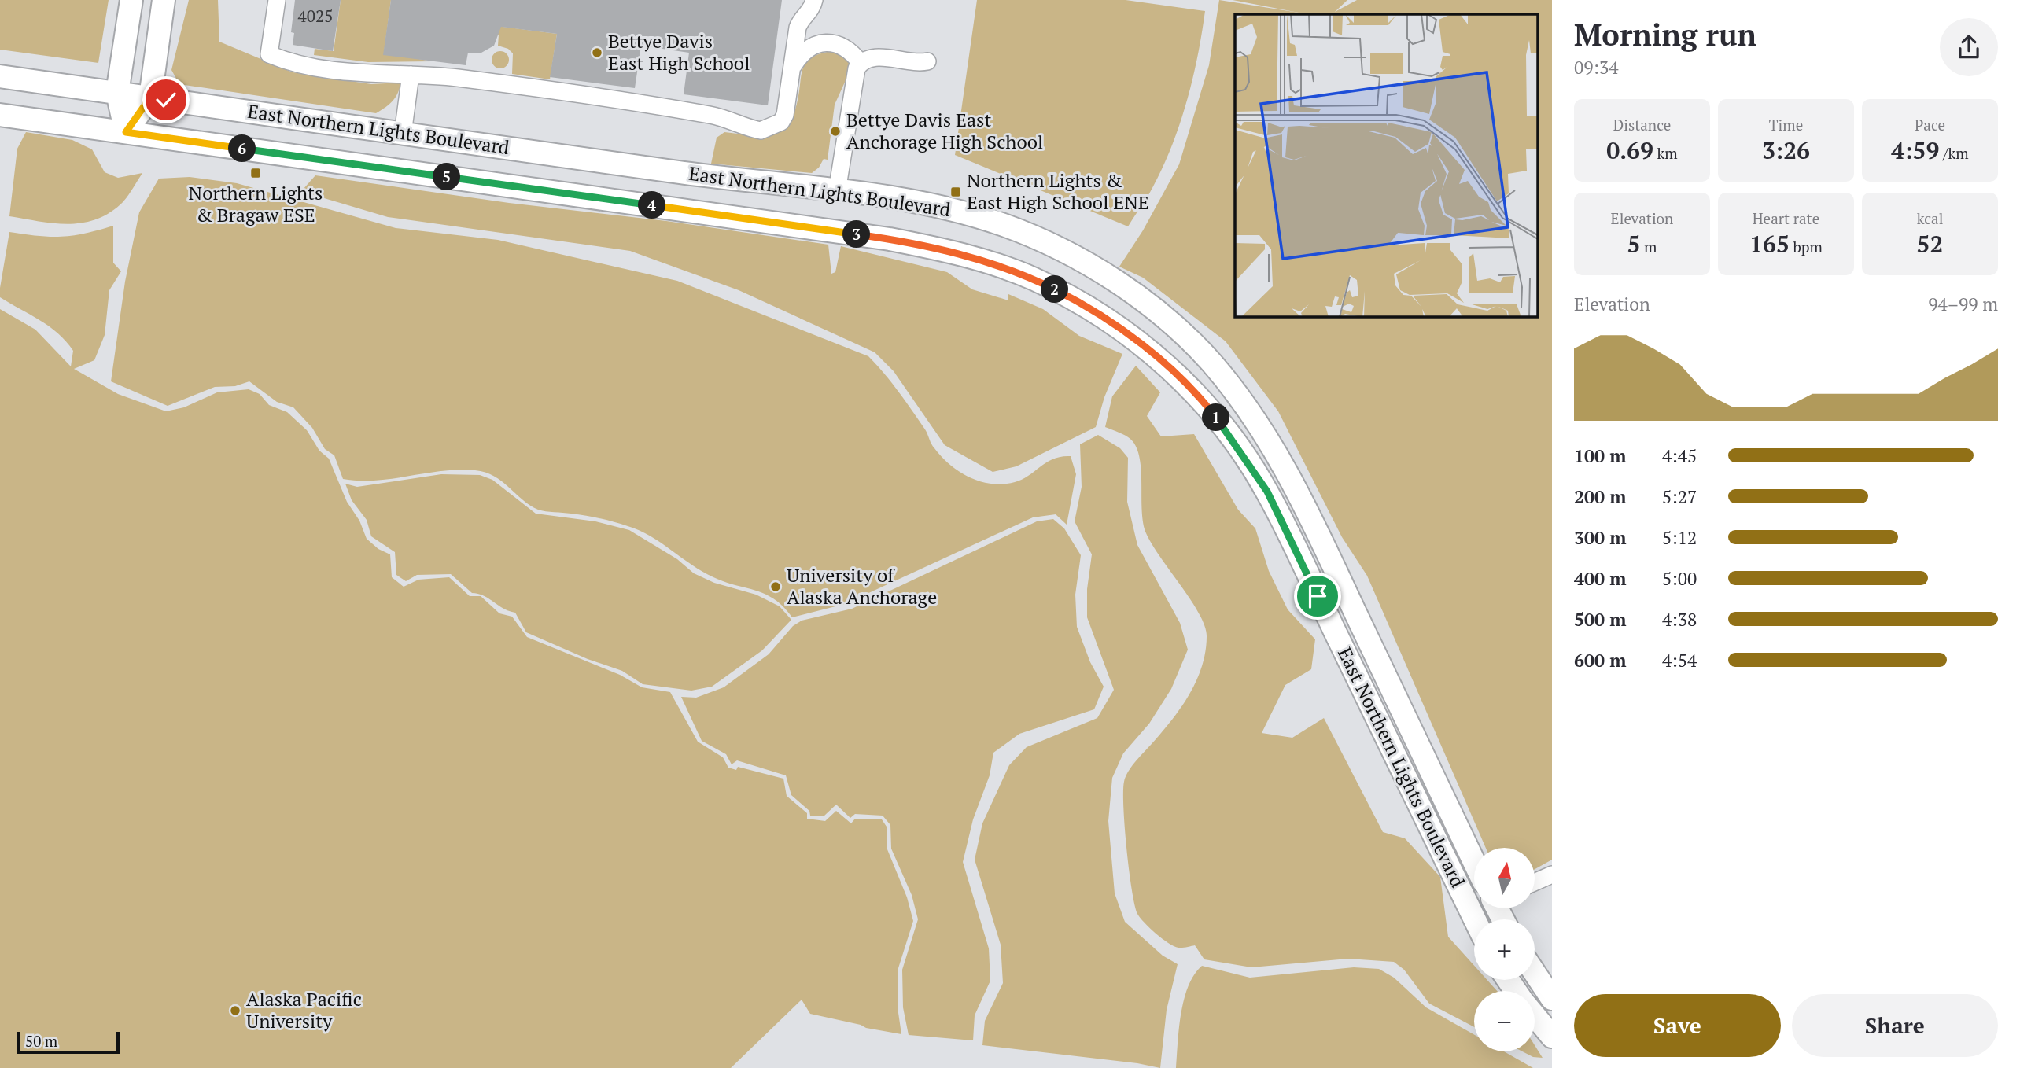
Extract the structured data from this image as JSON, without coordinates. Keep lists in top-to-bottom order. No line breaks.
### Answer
{"streets":{"main road":["East Northern Lights Boulevard"]},"places":{"other":["Bettye Davis East High School","Bettye Davis East Anchorage High School","University of Alaska Anchorage","Alaska Pacific University"],"transit":["Northern Lights & Bragaw ESE","Northern Lights & East High School ENE"]},"house_numbers":["4025"],"scale_bar":"50 m","north":"top","page":{"heading":["Morning run","09:34"],"stats":[["Distance","0.69 km"],["Time","3:26"],["Pace","4:59 /km"],["Elevation","5 m"],["Heart rate","165 bpm"],["kcal","52"]],"pins":["6","5","4","3","2","1"],"chart":["Elevation","94–99 m"],"list":[{"name":"100 m","note":"4:45"},{"name":"200 m","note":"5:27"},{"name":"300 m","note":"5:12"},{"name":"400 m","note":"5:00"},{"name":"500 m","note":"4:38"},{"name":"600 m","note":"4:54"}],"map_buttons":["+","−"],"buttons":["Save","Share"],"scale":"50 m"}}
